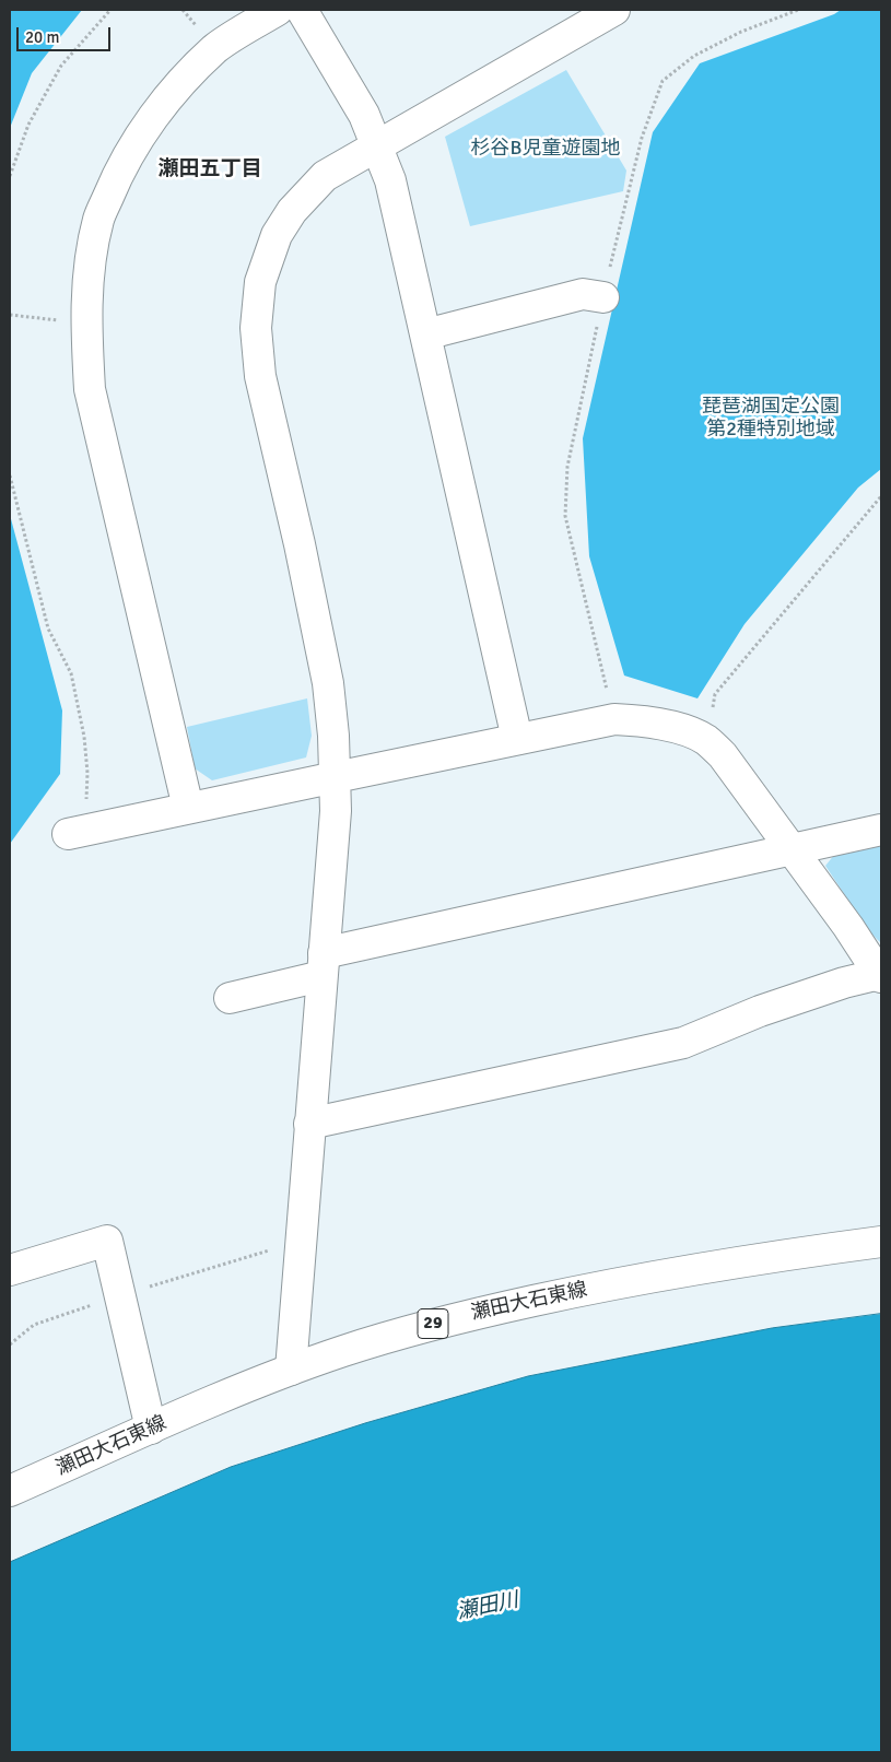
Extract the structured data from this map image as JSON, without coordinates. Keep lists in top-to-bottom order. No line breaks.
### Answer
{"streets":{"street":["瀬田大石東線","29"]},"districts":["瀬田五丁目"],"water":["瀬田川"],"parks":["杉谷B児童遊園地","琵琶湖国定公園 第2種特別地域"],"scale_bar":"20 m"}
